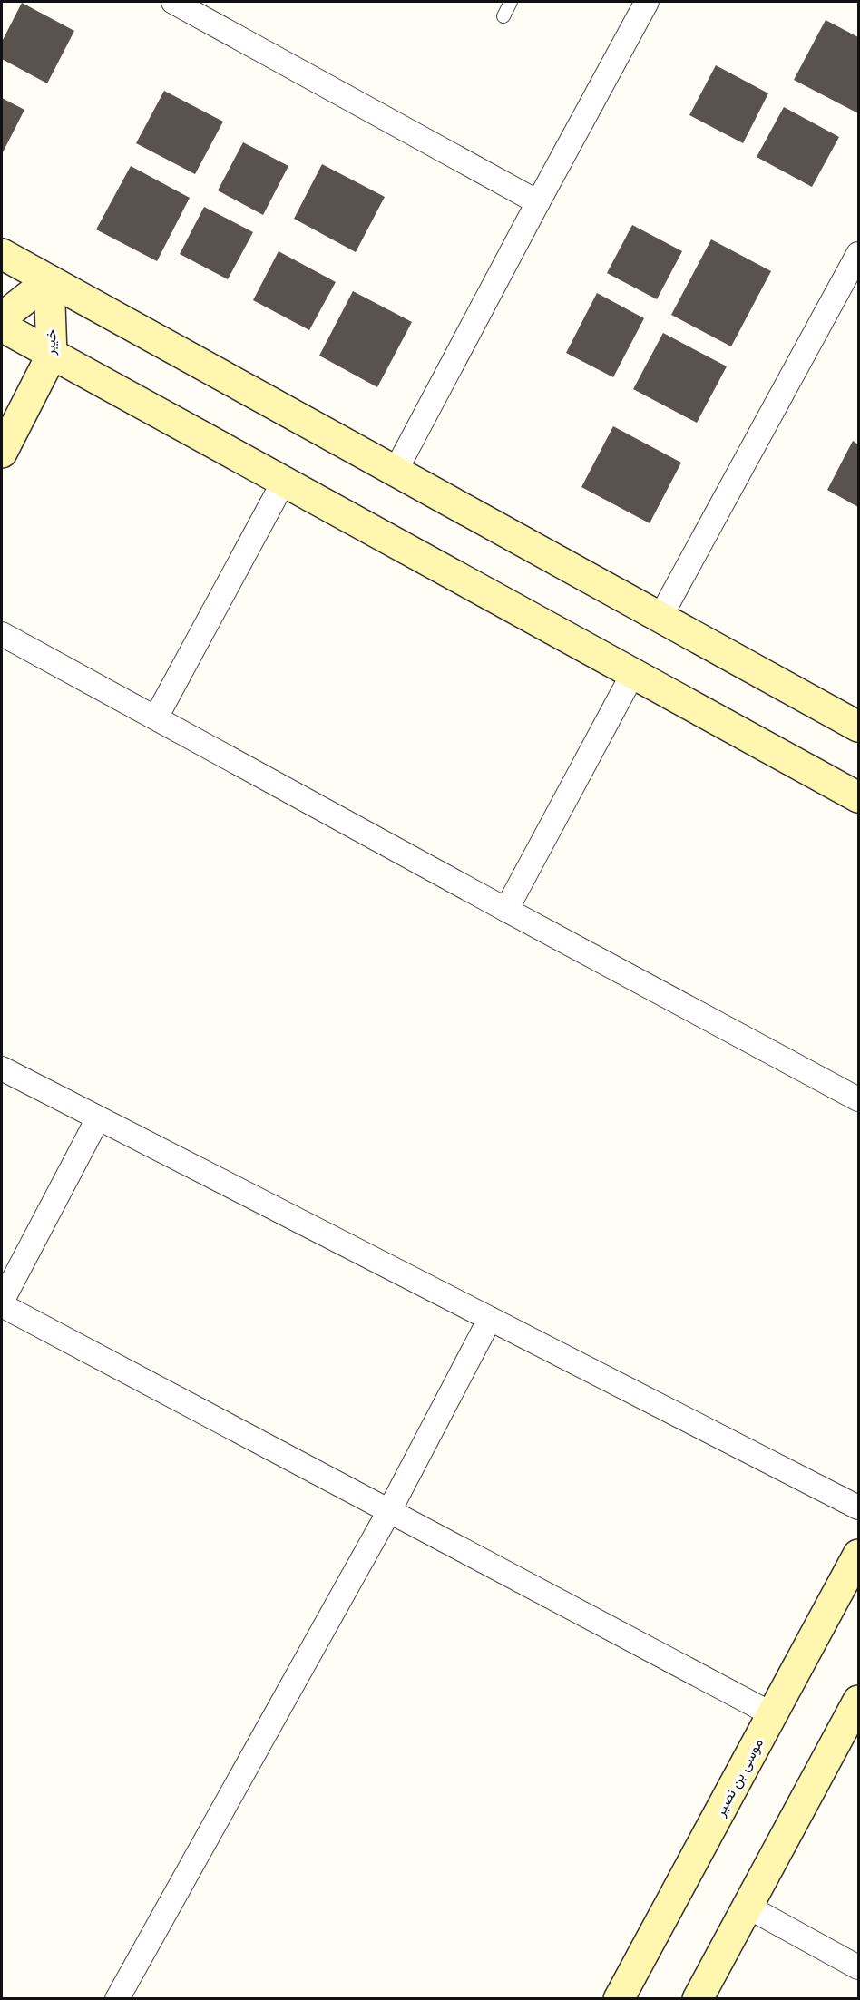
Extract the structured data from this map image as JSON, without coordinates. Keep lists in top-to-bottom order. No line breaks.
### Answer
{"streets":{"street":["خيبر","موسى بن نصير"]}}
